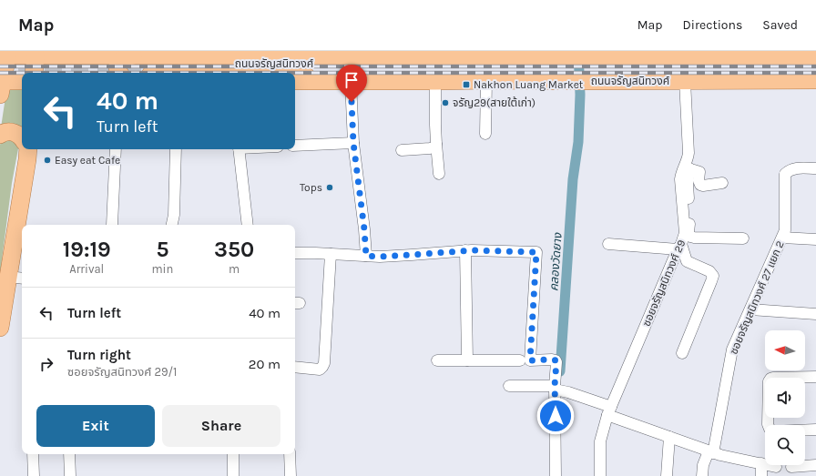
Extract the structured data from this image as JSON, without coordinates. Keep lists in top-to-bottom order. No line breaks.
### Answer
{"streets":{"main road":["ถนนจรัญสนิทวงศ์"],"street":["ซอยจรัญสนิทวงศ์ 29","ซอยจรัญสนิทวงศ์ 27 แยก 2"]},"crossings":[["ถนนจรัญสนิทวงศ์","ซอยจรัญสนิทวงศ์ 29"]],"water":["คลองวัดยาง"],"places":{"transit":["Nakhon Luang Market"],"other":["จรัญ29(สายใต้เก่า)","Easy eat Cafe","Tops"]},"north":"left","page":{"header":"Map","nav":["Map","Directions","Saved"],"turn":["40 m","Turn left"],"eta":["19:19","Arrival","5","min","350","m"],"list":[{"name":"Turn left","value":"40 m"},{"name":"Turn right","note":"ซอยจรัญสนิทวงศ์ 29/1","value":"20 m"}],"buttons":["Exit","Share"]}}
